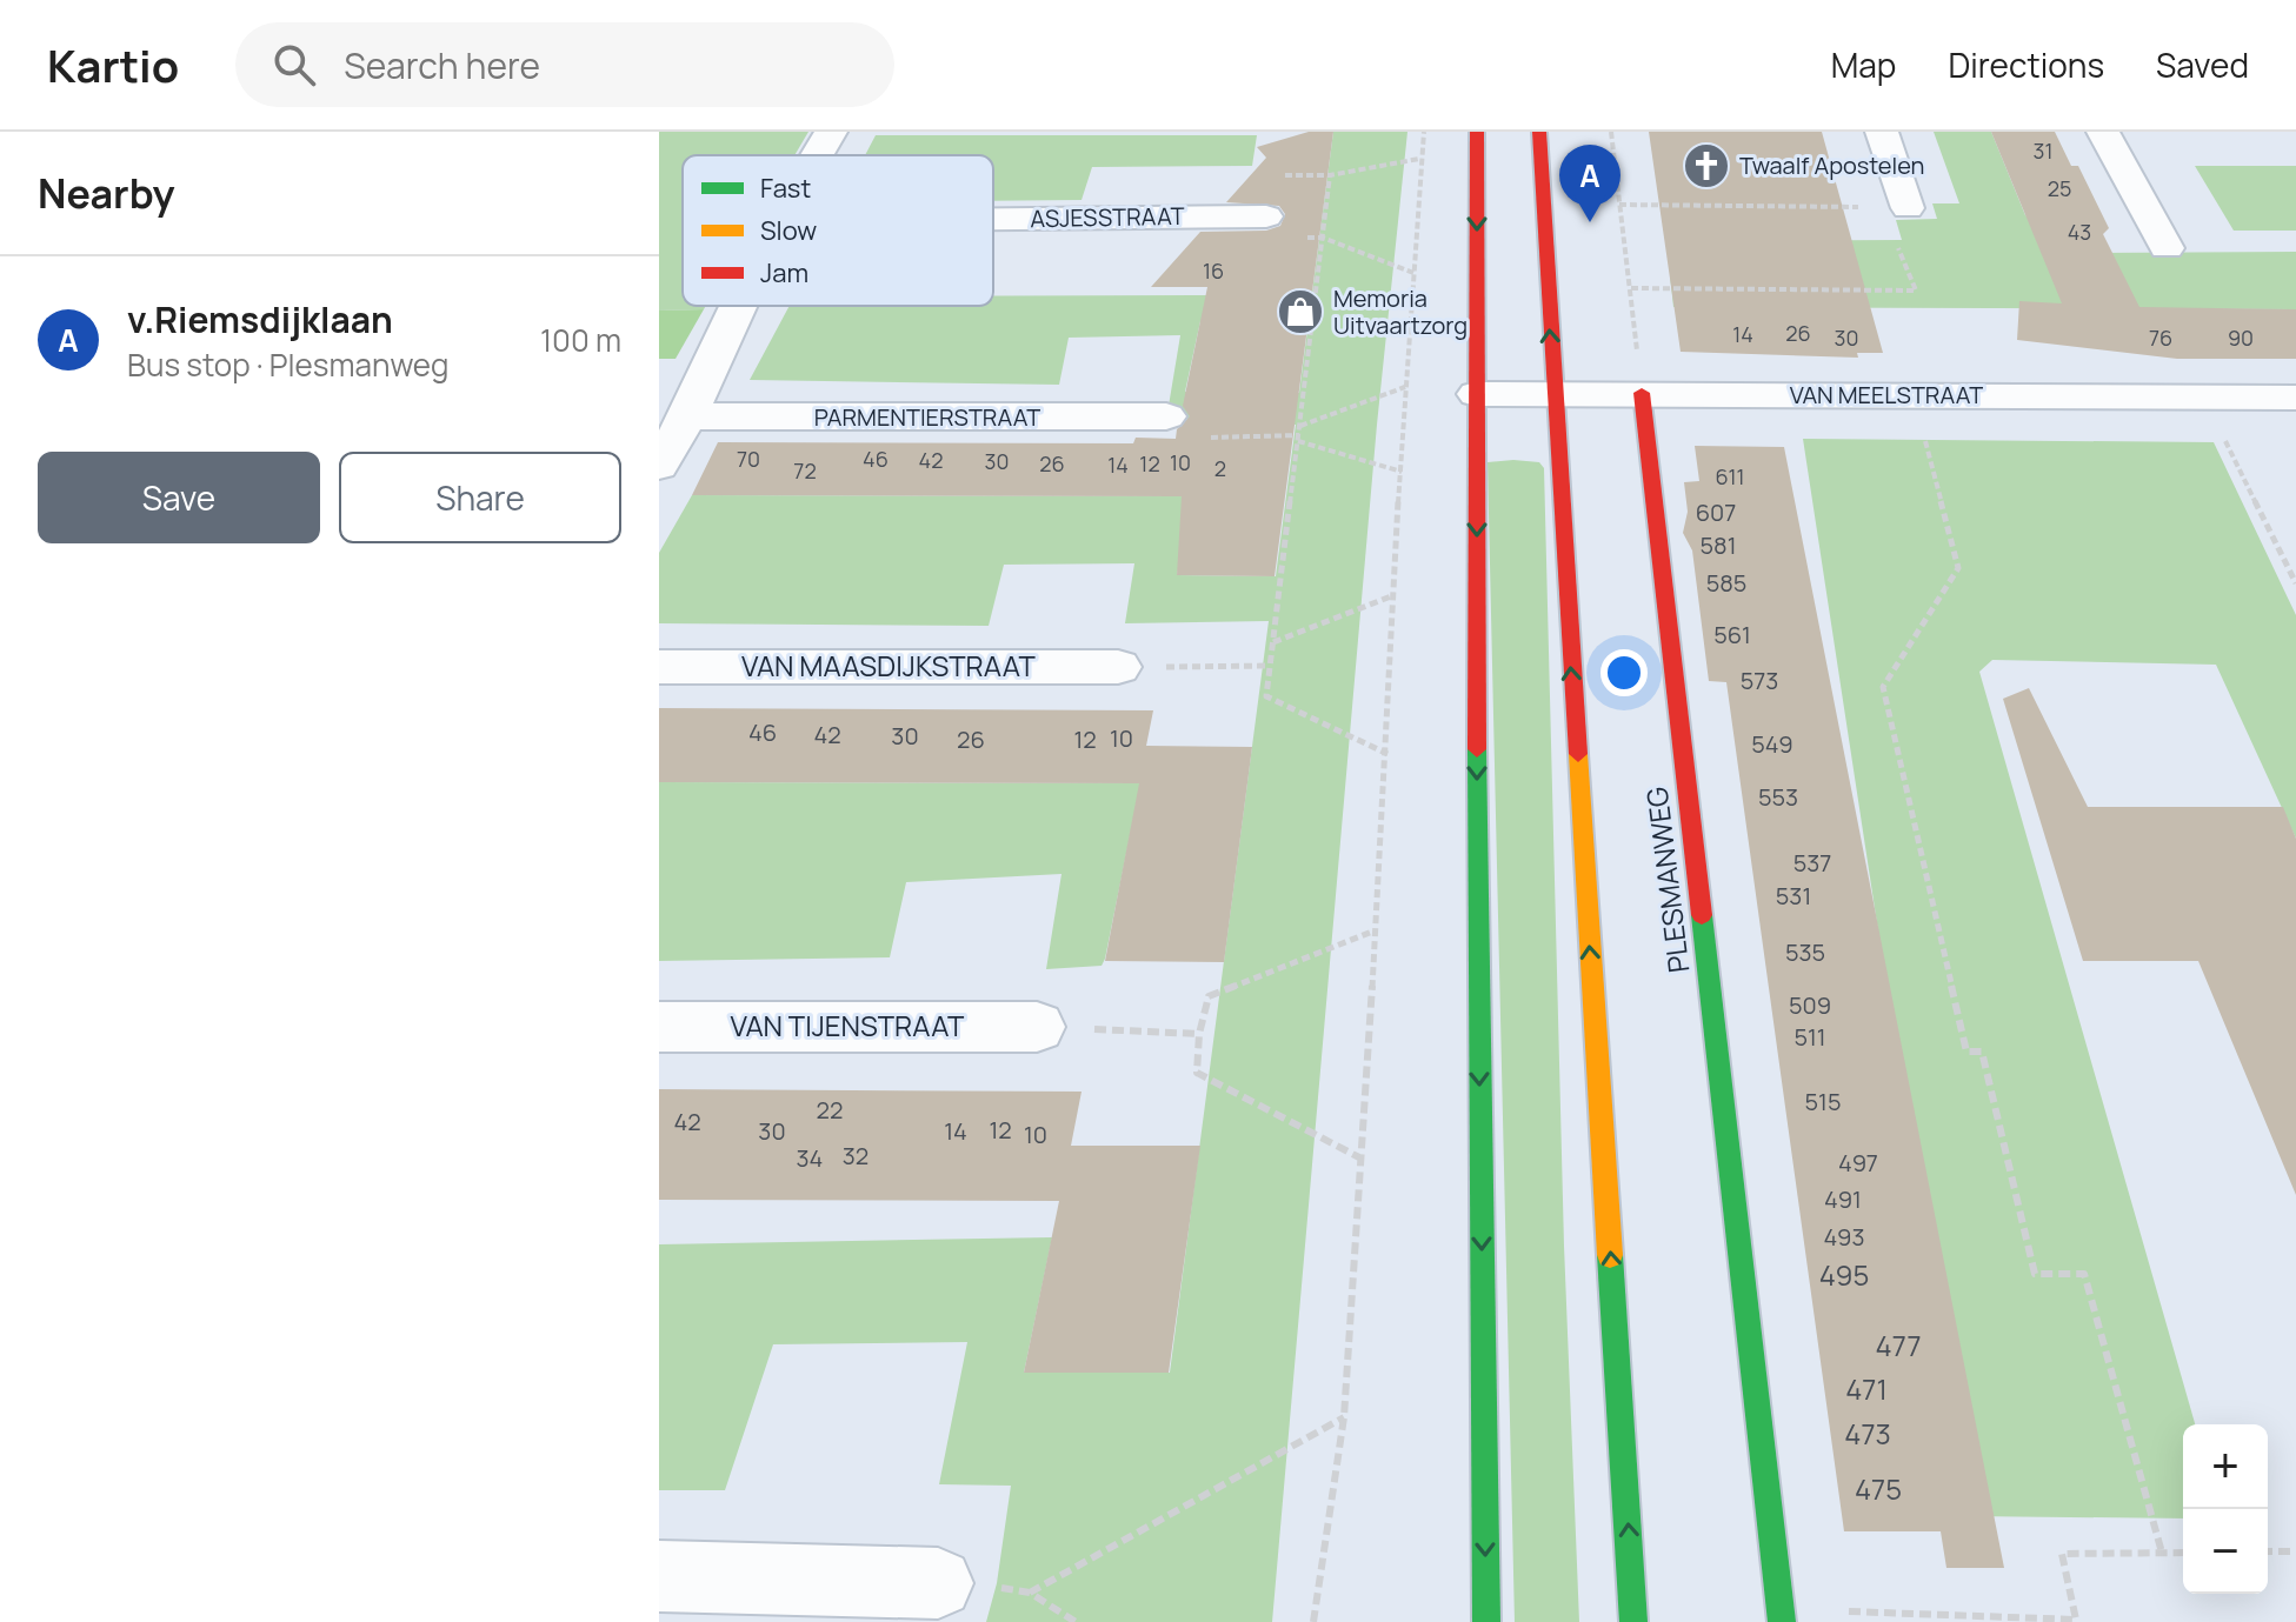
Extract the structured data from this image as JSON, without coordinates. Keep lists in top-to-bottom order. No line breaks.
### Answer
{"streets":{"main road":["PLESMANWEG"],"street":["ASJESSTRAAT","VAN MEELSTRAAT","PARMENTIERSTRAAT","VAN MAASDIJKSTRAAT","VAN TIJENSTRAAT"]},"crossings":[["VAN MEELSTRAAT","PLESMANWEG"]],"places":{"church":["Twaalf Apostelen"],"shop":["Memoria Uitvaartzorg"]},"house_numbers":["31","25","43","16","26","14","30","76","90","70","46","42","30","10","26","12","14","2","72","611","607","581","585","561","573","46","42","30","10","26","12","549","553","537","531","535","509","511","515","22","42","12","30","14","10","32","34","497","491","493","495","477","471","473","475"],"legend":["Fast","Slow","Jam"],"page":{"header":"Kartio","search":"Search here","nav":["Map","Directions","Saved"],"heading":"Nearby","pins":"A","list":[{"mark":"A","name":"v.Riemsdijklaan","note":"Bus stop · Plesmanweg","value":"100 m"}],"buttons":["Save","Share"],"map_buttons":["+","−"]}}
